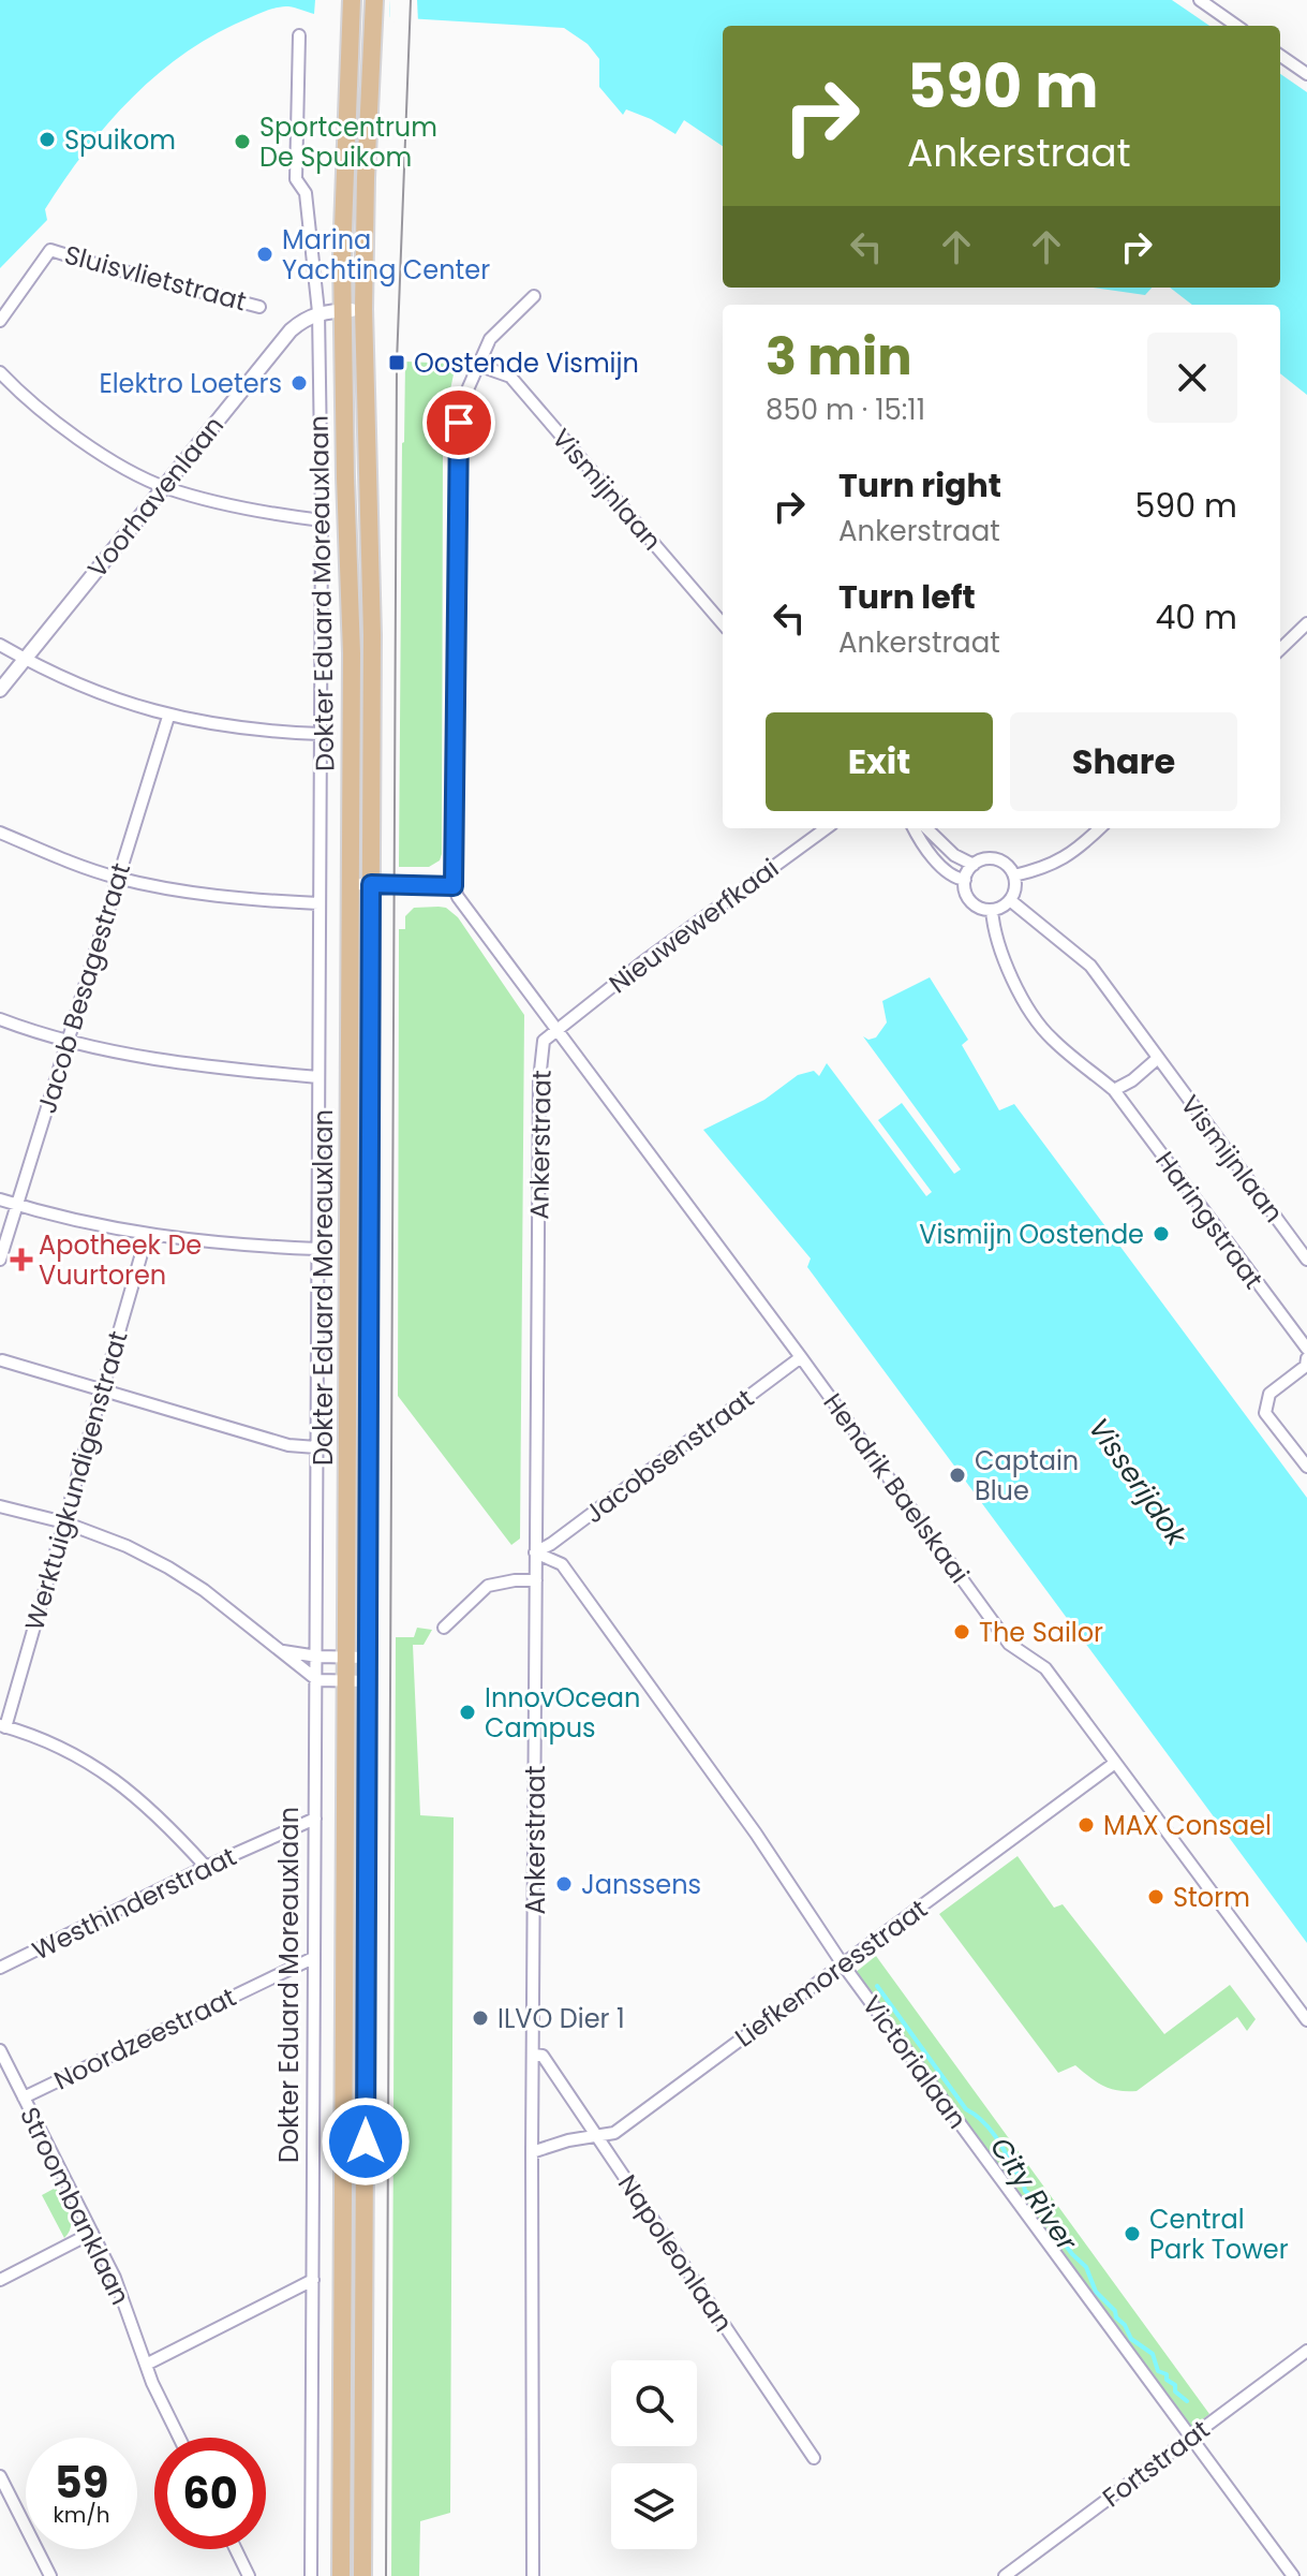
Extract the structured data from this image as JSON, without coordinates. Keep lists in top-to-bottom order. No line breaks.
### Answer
{"streets":{"main road":["Dokter Eduard Moreauxlaan"],"street":["Sluisvlietstraat","Vismijnlaan","Voorhavenlaan","Nieuwewerfkaai","Jacob Besagestraat","Ankerstraat","Haringstraat","Jacobsenstraat","Werktuigkundigenstraat","Hendrik Baelskaai","Westhinderstraat","Liefkemoresstraat","Noordzeestraat","Victorialaan","Stroombanklaan","Napoleonlaan","Fortstraat"]},"crossings":[["Voorhavenlaan","Dokter Eduard Moreauxlaan"],["Dokter Eduard Moreauxlaan","Westhinderstraat"],["Dokter Eduard Moreauxlaan","Noordzeestraat"],["Nieuwewerfkaai","Ankerstraat"],["Nieuwewerfkaai","Hendrik Baelskaai"],["Ankerstraat","Jacobsenstraat"],["Ankerstraat","Hendrik Baelskaai"],["Ankerstraat","Liefkemoresstraat"],["Ankerstraat","Victorialaan"],["Ankerstraat","Napoleonlaan"],["Jacobsenstraat","Hendrik Baelskaai"],["Jacobsenstraat","Victorialaan"],["Hendrik Baelskaai","Liefkemoresstraat"],["Liefkemoresstraat","Victorialaan"],["Liefkemoresstraat","Napoleonlaan"],["Noordzeestraat","Stroombanklaan"],["Victorialaan","Fortstraat"]],"water":["Visserijdok","City River"],"places":{"other":["Spuikom","Sportcentrum De Spuikom","Marina Yachting Center","Elektro Loeters","Vismijn Oostende","Captain Blue","The Sailor","InnovOcean Campus","MAX Consael","Janssens","Storm","ILVO Dier 1","Central Park Tower"],"transit":["Oostende Vismijn"],"health":["Apotheek De Vuurtoren"]},"page":{"turn":["590 m","Ankerstraat"],"heading":["3 min","850 m · 15:11"],"list":[{"name":"Turn right","note":"Ankerstraat","value":"590 m"},{"name":"Turn left","note":"Ankerstraat","value":"40 m"}],"buttons":["Exit","Share"],"speed":"59 km/h","limit":"60"}}
